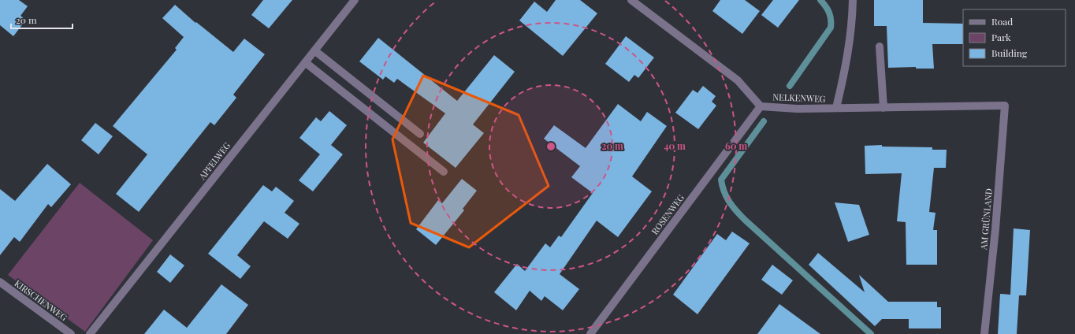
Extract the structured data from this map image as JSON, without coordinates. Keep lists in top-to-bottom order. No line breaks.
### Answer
{"streets":{"street":["NELKENWEG","APFELWEG","ROSENWEG","AM GRÜNLAND","KIRSCHENWEG"]},"crossings":[["NELKENWEG","ROSENWEG"],["NELKENWEG","AM GRÜNLAND"]],"legend":["Road","Park","Building"],"scale_bar":"20 m","rings":["20 m","40 m","60 m"]}
